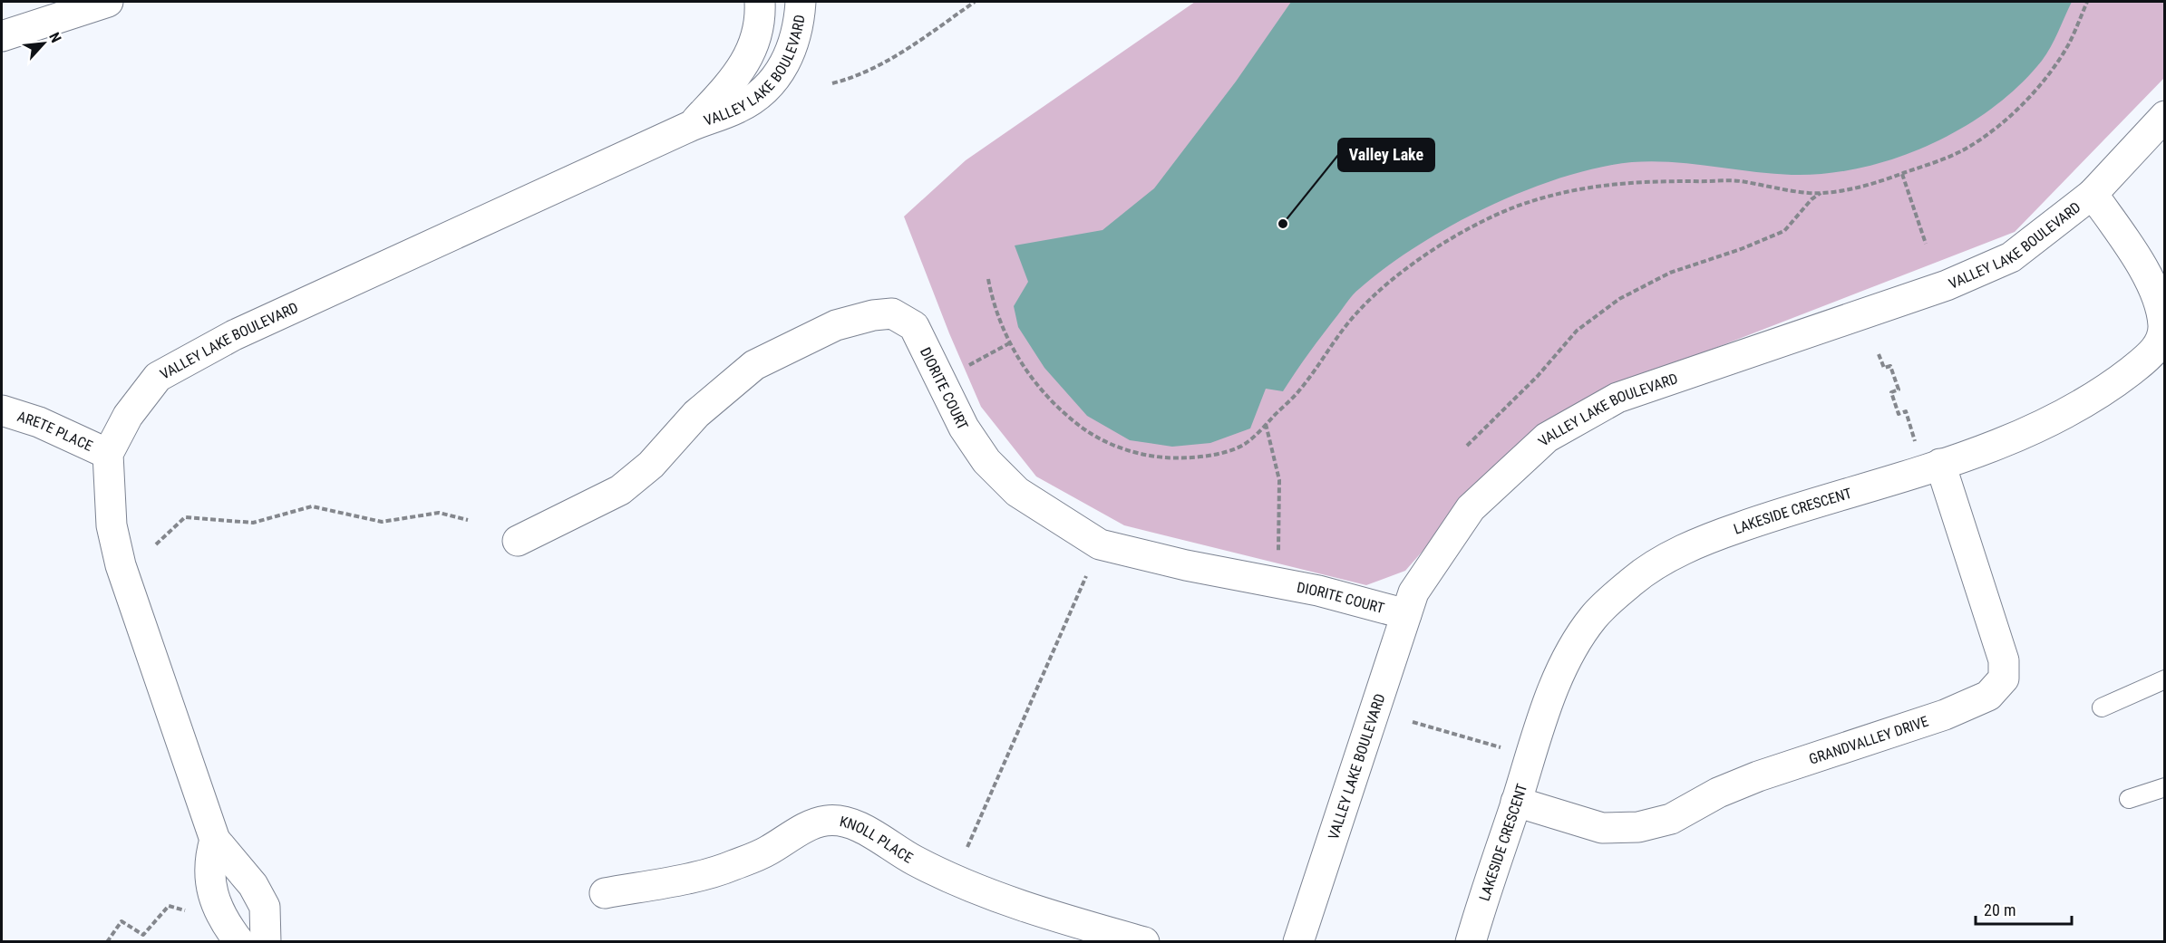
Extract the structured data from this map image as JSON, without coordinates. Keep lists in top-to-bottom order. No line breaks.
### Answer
{"streets":{"street":["VALLEY LAKE BOULEVARD","DIORITE COURT","ARETE PLACE","LAKESIDE CRESCENT","GRANDVALLEY DRIVE","KNOLL PLACE"]},"crossings":[["VALLEY LAKE BOULEVARD","DIORITE COURT"],["VALLEY LAKE BOULEVARD","ARETE PLACE"],["VALLEY LAKE BOULEVARD","LAKESIDE CRESCENT"],["LAKESIDE CRESCENT","GRANDVALLEY DRIVE"]],"places":["Valley Lake"],"scale_bar":"20 m","north":"top right"}
